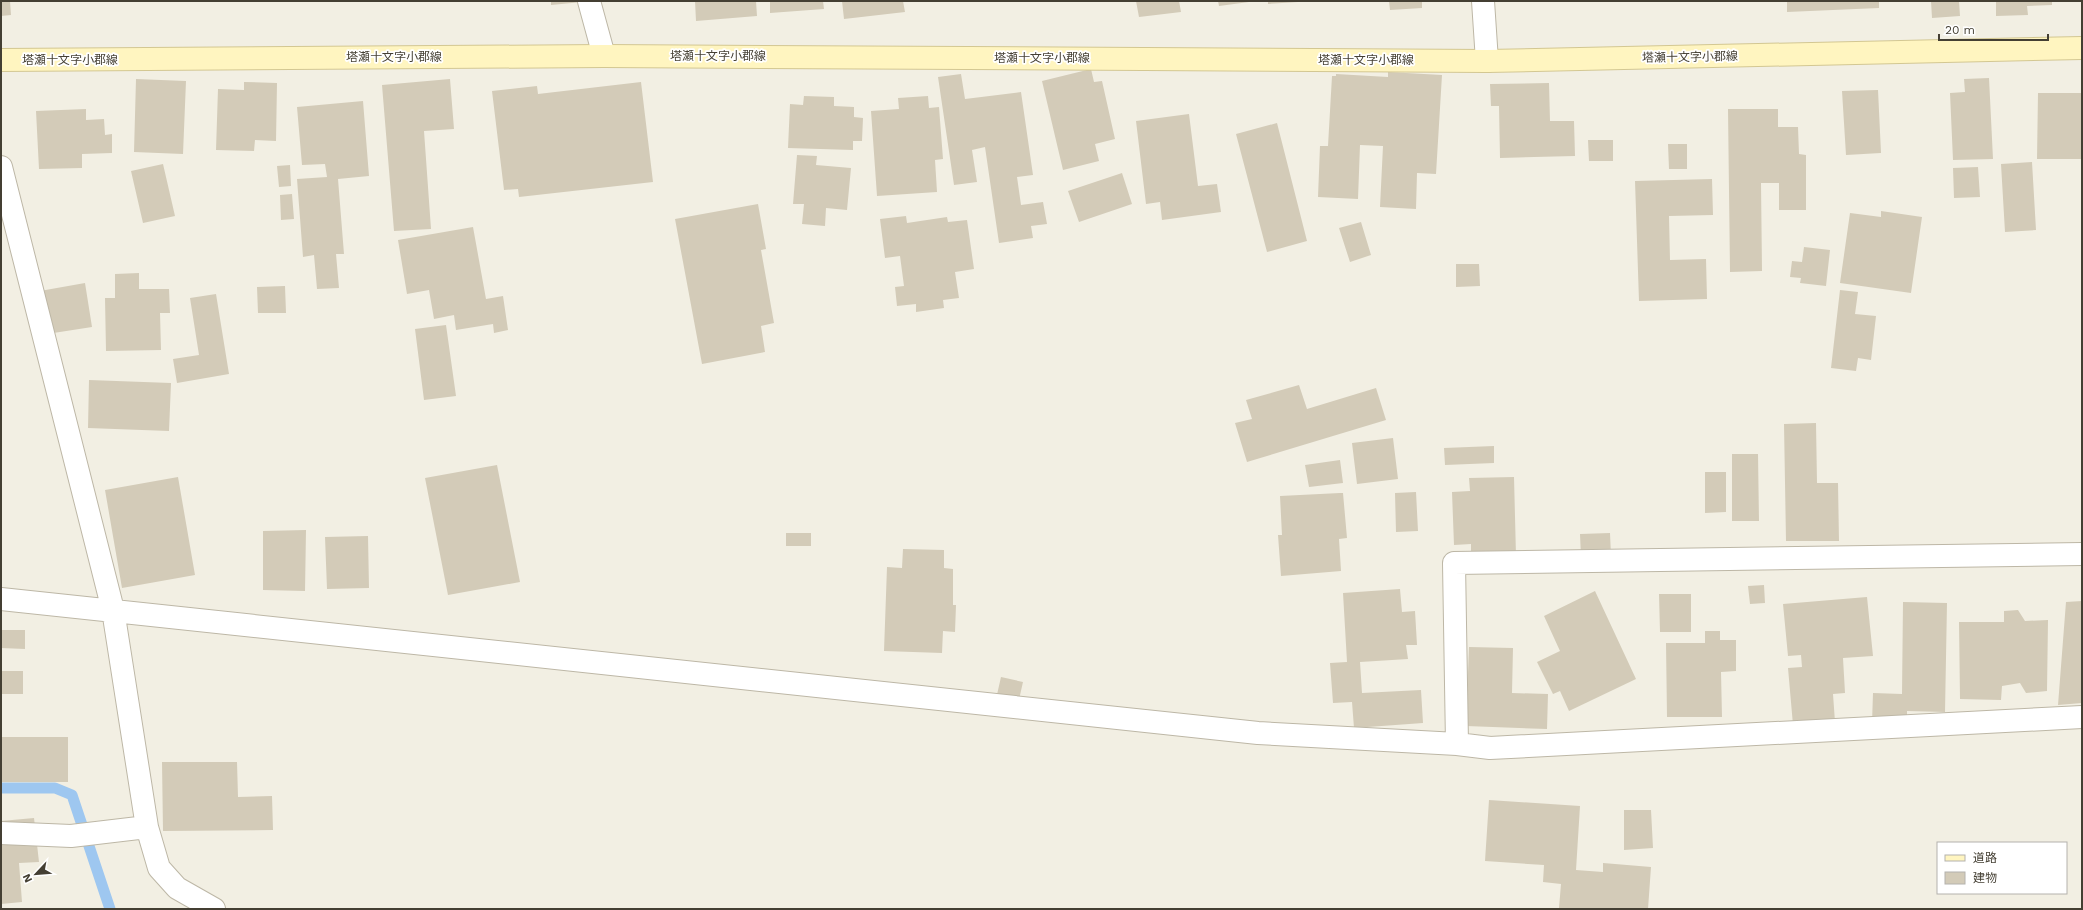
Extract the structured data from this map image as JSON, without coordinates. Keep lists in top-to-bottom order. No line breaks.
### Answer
{"streets":{"main road":["塔瀬十文字小郡線"]},"legend":["道路","建物"],"scale_bar":"20 m","north":"bottom left"}
